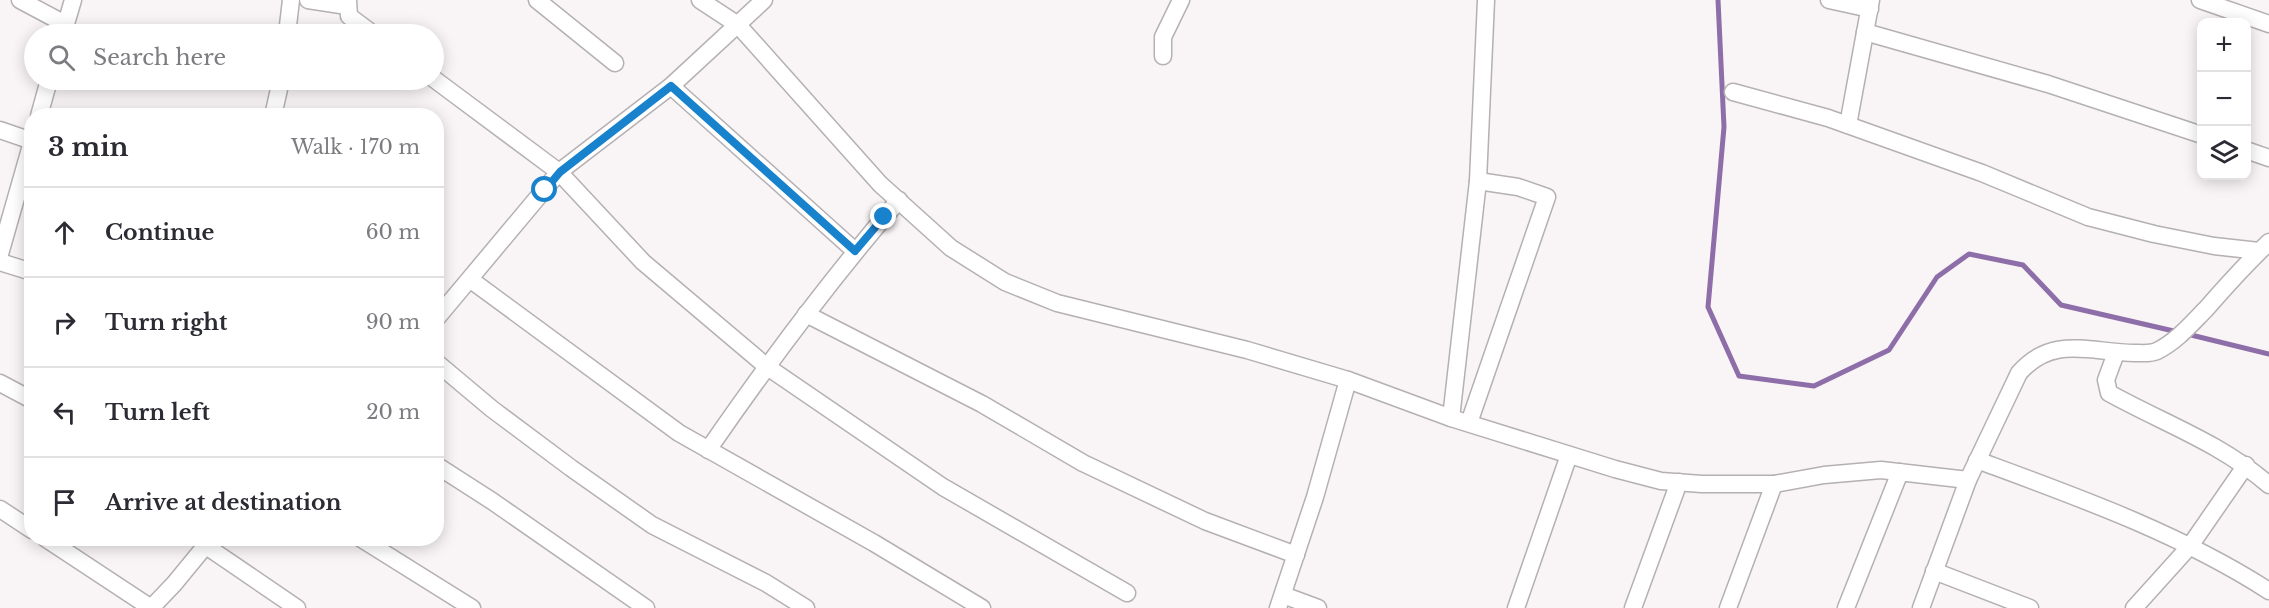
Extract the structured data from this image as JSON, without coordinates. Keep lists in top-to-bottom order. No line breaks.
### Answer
{"page":{"map_buttons":["+","−"],"search":"Search here","heading":["3 min","Walk · 170 m"],"list":[["Continue","60 m"],["Turn right","90 m"],["Turn left","20 m"],"Arrive at destination"]}}
